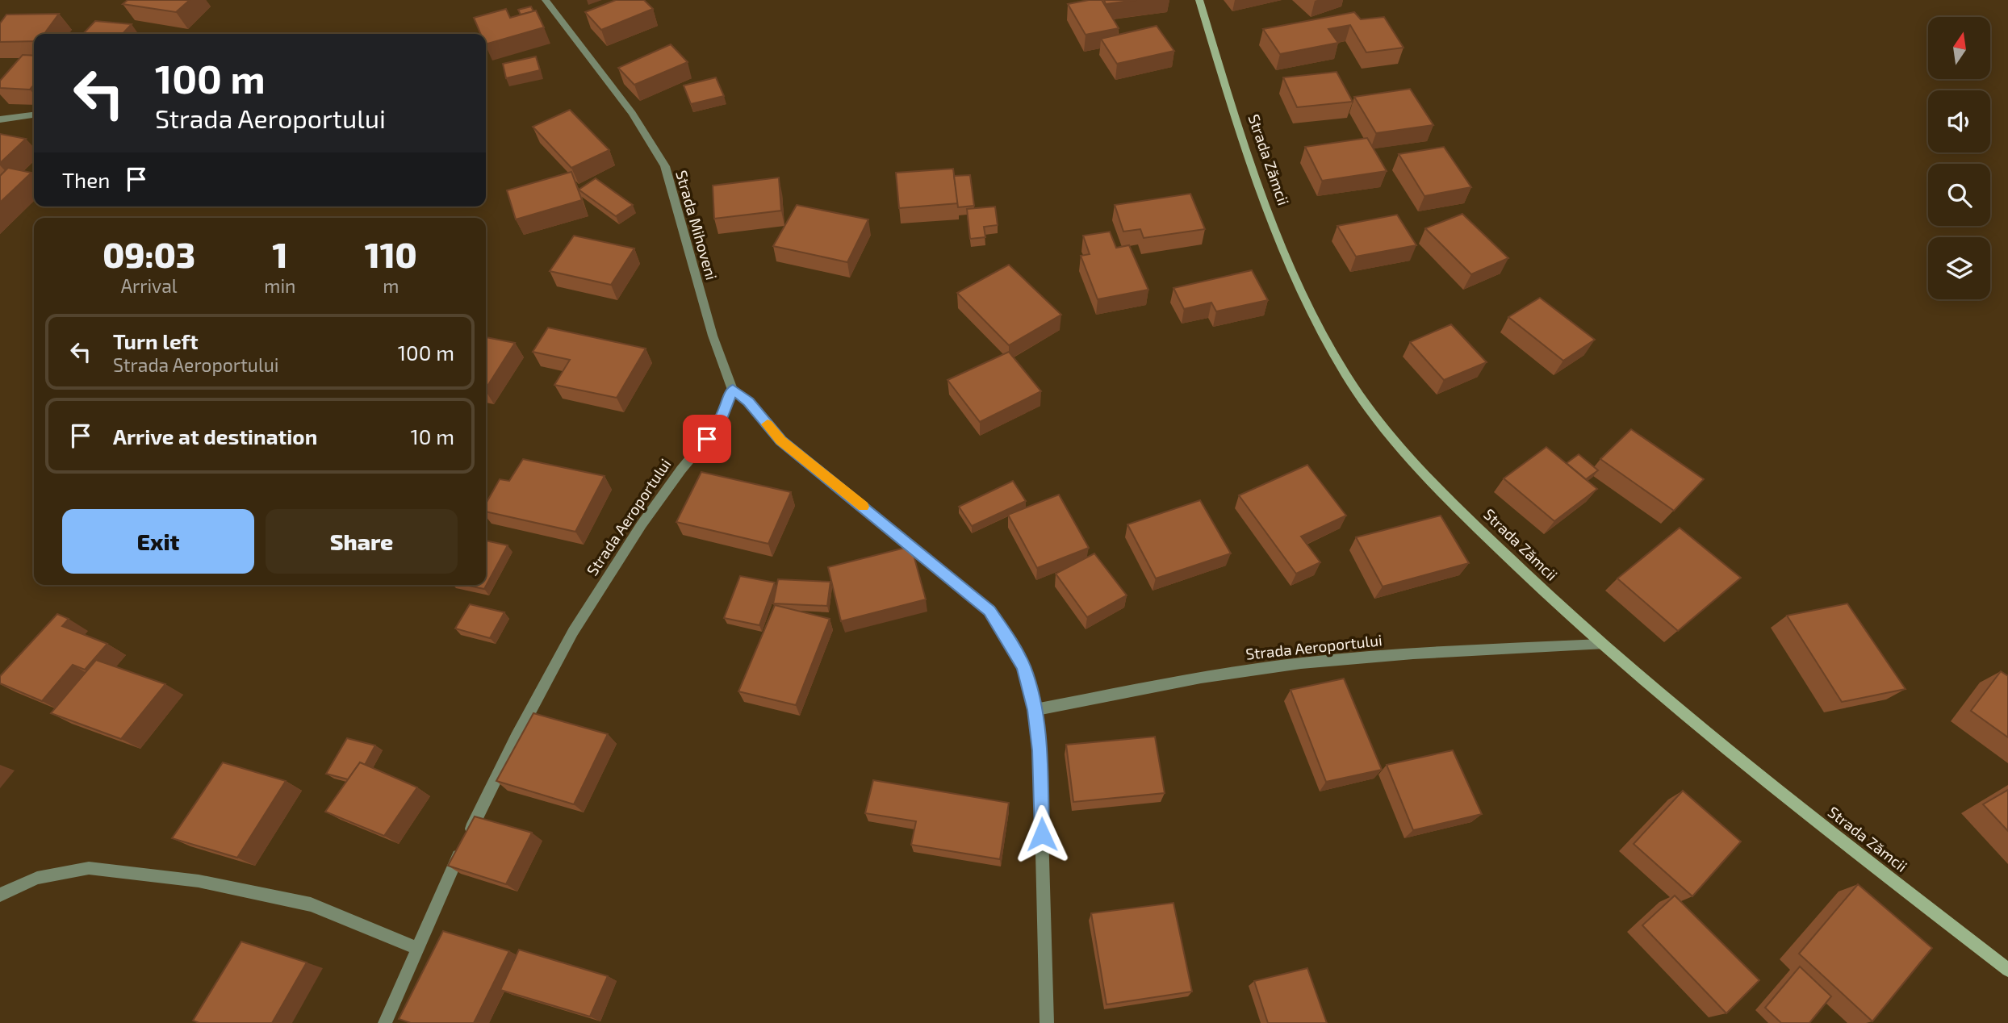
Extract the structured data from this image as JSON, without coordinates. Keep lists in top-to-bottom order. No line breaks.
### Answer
{"streets":{"main road":["Strada Zămcii"],"street":["Strada Mihoveni","Strada Aeroportului"]},"crossings":[["Strada Zămcii","Strada Aeroportului"],["Strada Mihoveni","Strada Aeroportului"]],"north":"top","page":{"turn":["100 m","Strada Aeroportului"],"then":"Then","eta":["09:03","Arrival","1","min","110","m"],"list":[{"name":"Turn left","note":"Strada Aeroportului","value":"100 m"},{"name":"Arrive at destination","value":"10 m"}],"buttons":["Exit","Share"]}}
